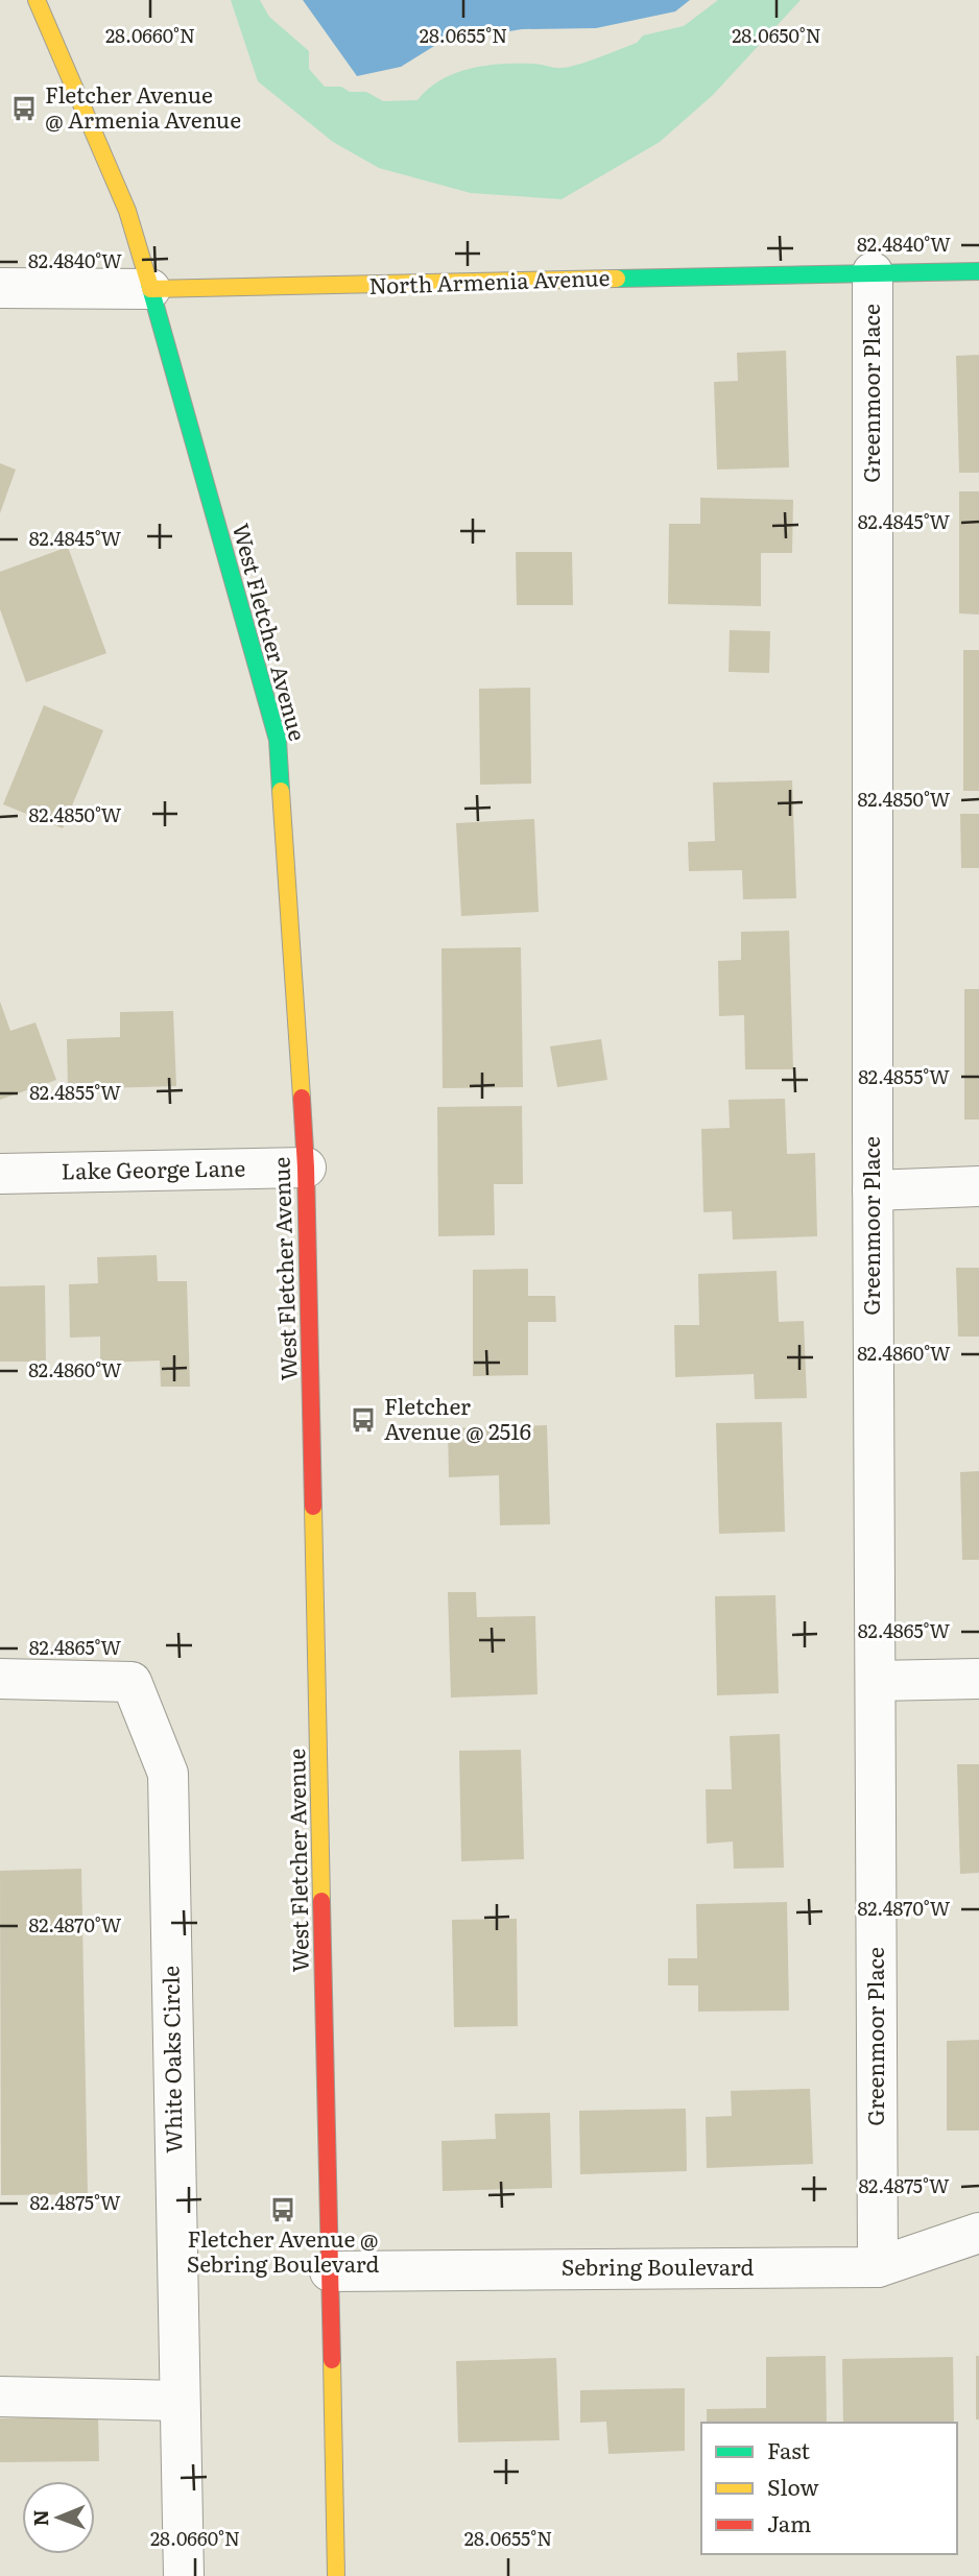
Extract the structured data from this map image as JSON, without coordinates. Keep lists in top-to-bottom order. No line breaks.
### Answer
{"streets":{"main road":["North Armenia Avenue","West Fletcher Avenue"],"street":["Greenmoor Place","Lake George Lane","White Oaks Circle","Sebring Boulevard"]},"crossings":[["North Armenia Avenue","Greenmoor Place"],["North Armenia Avenue","West Fletcher Avenue"],["Greenmoor Place","Sebring Boulevard"],["West Fletcher Avenue","Lake George Lane"],["West Fletcher Avenue","Sebring Boulevard"]],"places":{"bus stop":["Fletcher Avenue @ Armenia Avenue","Fletcher Avenue @ 2516","Fletcher Avenue @ Sebring Boulevard"]},"legend":["Fast","Slow","Jam"],"north":"left","coordinates":["28.0660°N","28.0655°N","28.0650°N","82.4840°W","82.4845°W","82.4850°W","82.4855°W","82.4860°W","82.4865°W","82.4870°W","82.4875°W"]}
